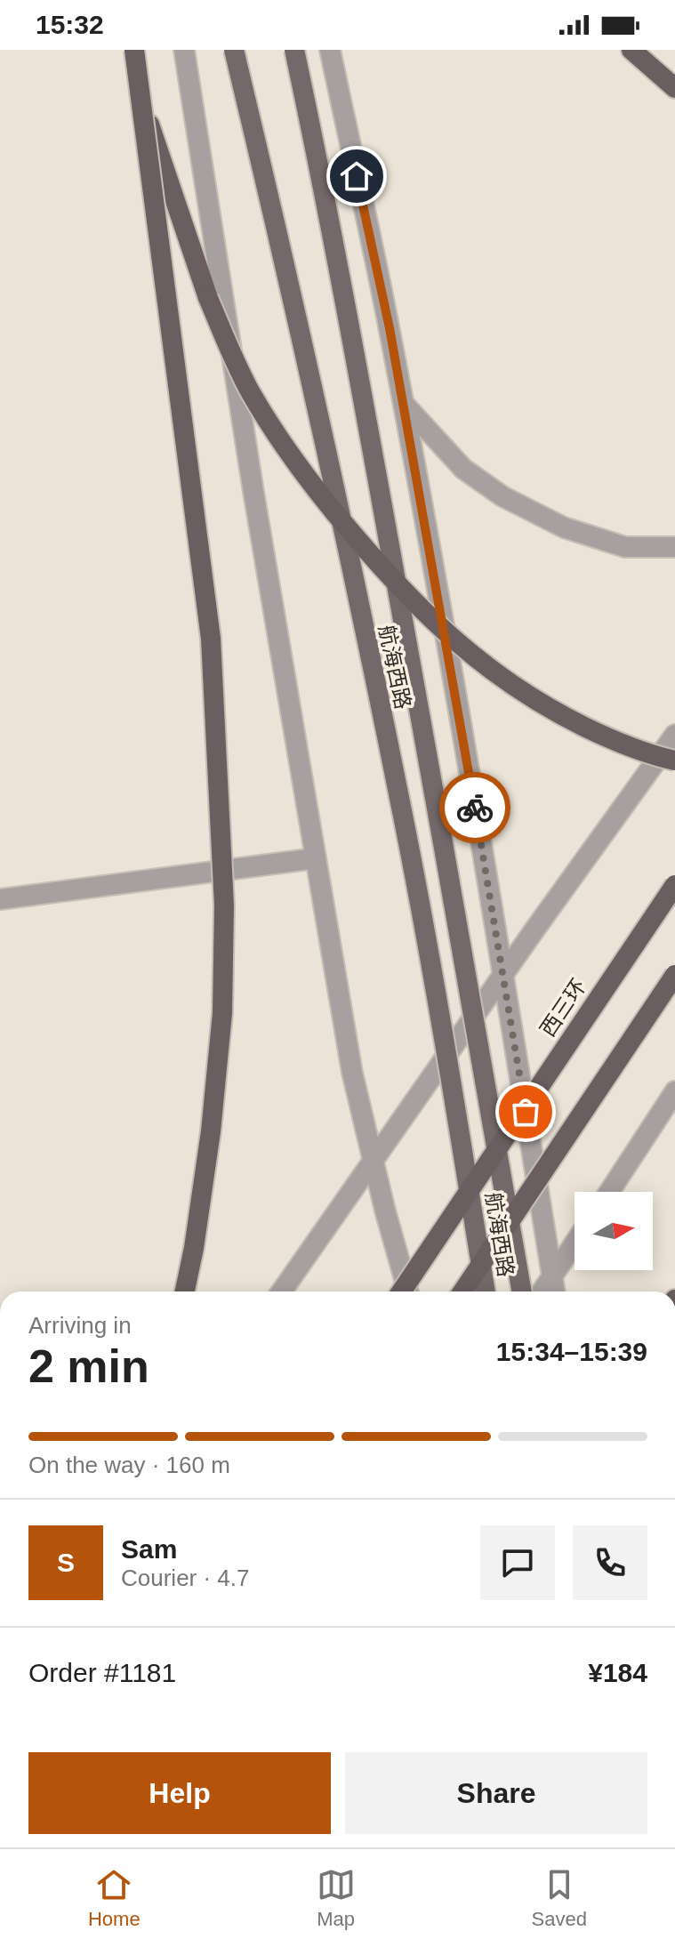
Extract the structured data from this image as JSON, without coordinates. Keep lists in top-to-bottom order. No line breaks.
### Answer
{"streets":{"highway":["西三环"],"main road":["航海西路"]},"north":"right","page":{"status":"15:32","heading":["2 min","Arriving in","15:34–15:39"],"panel":["Sam","Courier · 4.7","Order #1181","¥184"],"bar":"On the way · 160 m","round":"S","buttons":["Help","Share"],"tabs":["Home","Map","Saved"]}}
